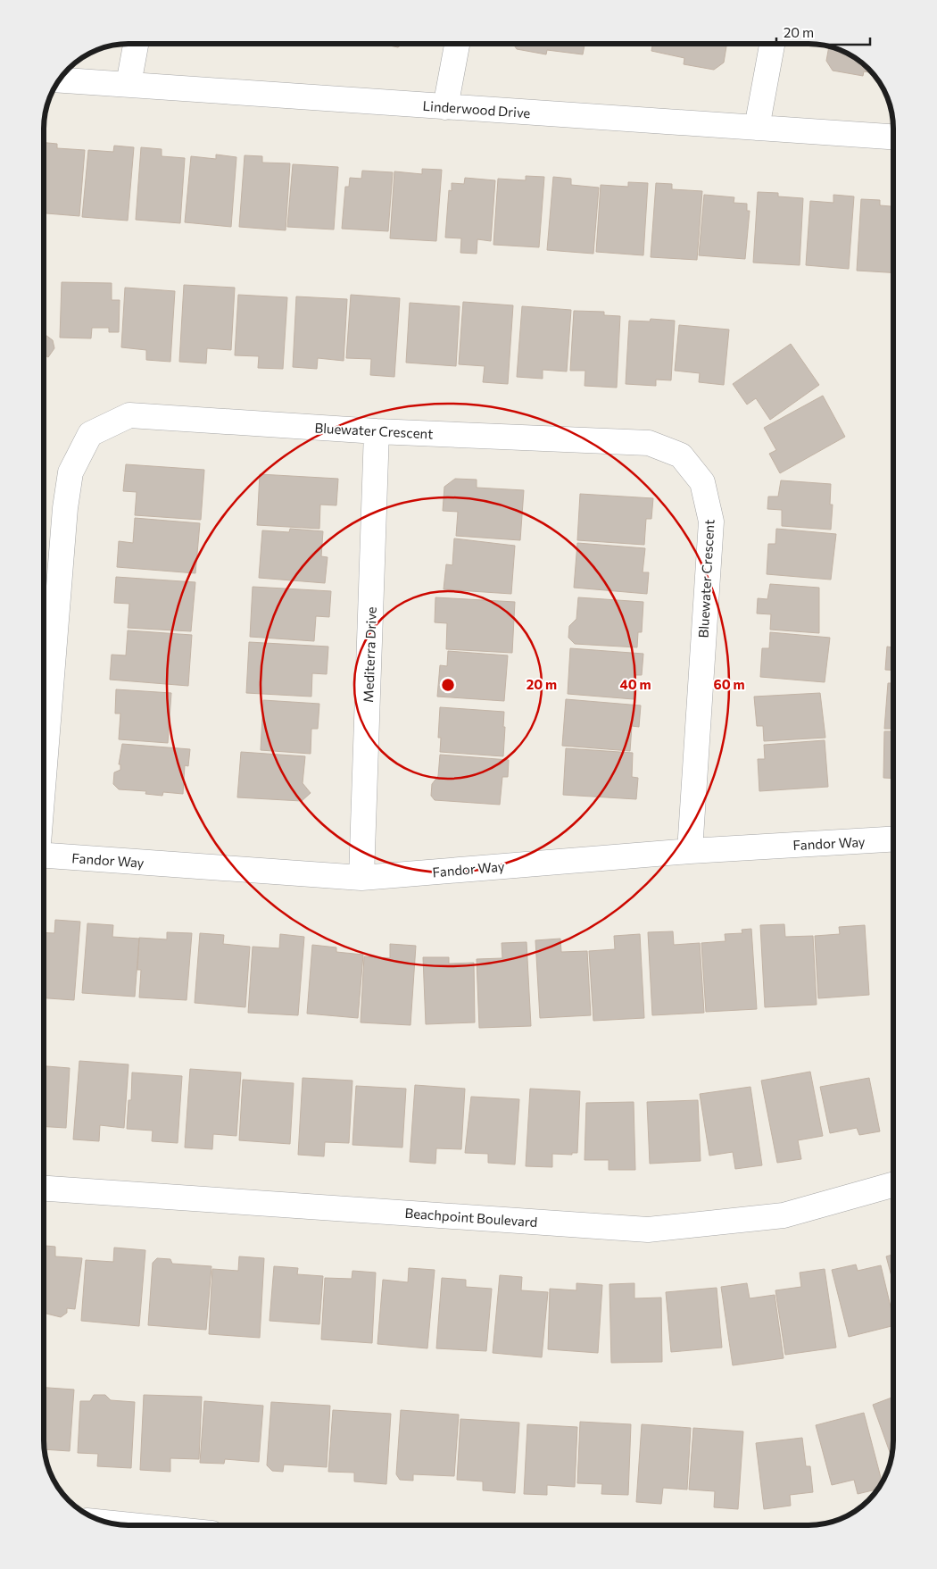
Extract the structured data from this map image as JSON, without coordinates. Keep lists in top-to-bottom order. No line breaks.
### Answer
{"streets":{"street":["Linderwood Drive","Bluewater Crescent","Mediterra Drive","Fandor Way","Beachpoint Boulevard"]},"crossings":[["Bluewater Crescent","Mediterra Drive"],["Bluewater Crescent","Fandor Way"],["Mediterra Drive","Fandor Way"]],"scale_bar":"20 m","rings":["20 m","40 m","60 m"]}
